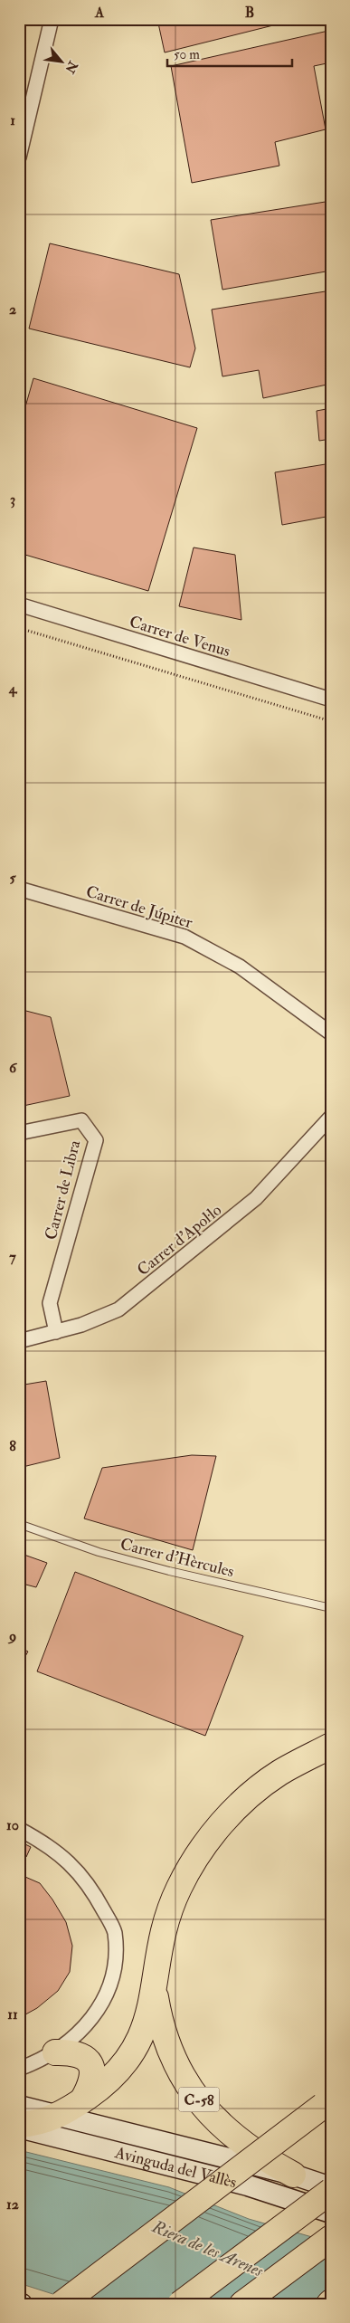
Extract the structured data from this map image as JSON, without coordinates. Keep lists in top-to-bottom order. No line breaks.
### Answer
{"streets":{"highway":["C-58"],"main road":["Avinguda del Vallès"],"street":["Carrer de Venus","Carrer de Júpiter","Carrer de Libra","Carrer d'Apol·lo"],"lane":["Carrer d'Hèrcules"]},"crossings":[["Carrer de Libra","Carrer d'Apol·lo"],["C-58","Avinguda del Vallès"]],"water":["Riera de les Arenes"],"scale_bar":"50 m","north":"bottom right","grid":{"columns":["A","B"],"rows":["1","2","3","4","5","6","7","8","9","10","11","12"]}}
